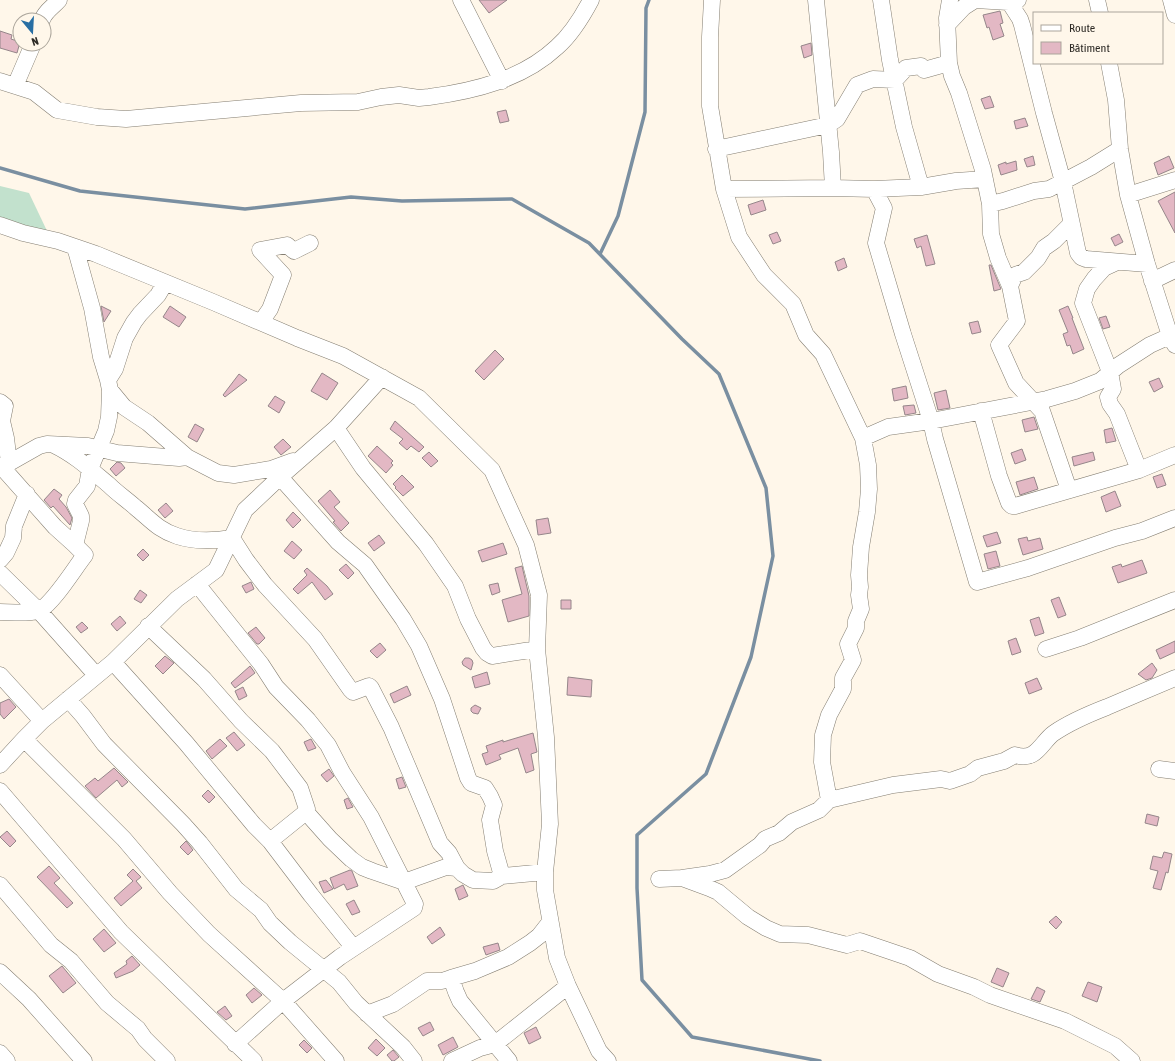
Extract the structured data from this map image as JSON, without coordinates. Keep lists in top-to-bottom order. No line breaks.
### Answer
{"legend":["Route","Bâtiment"],"north":"bottom"}
